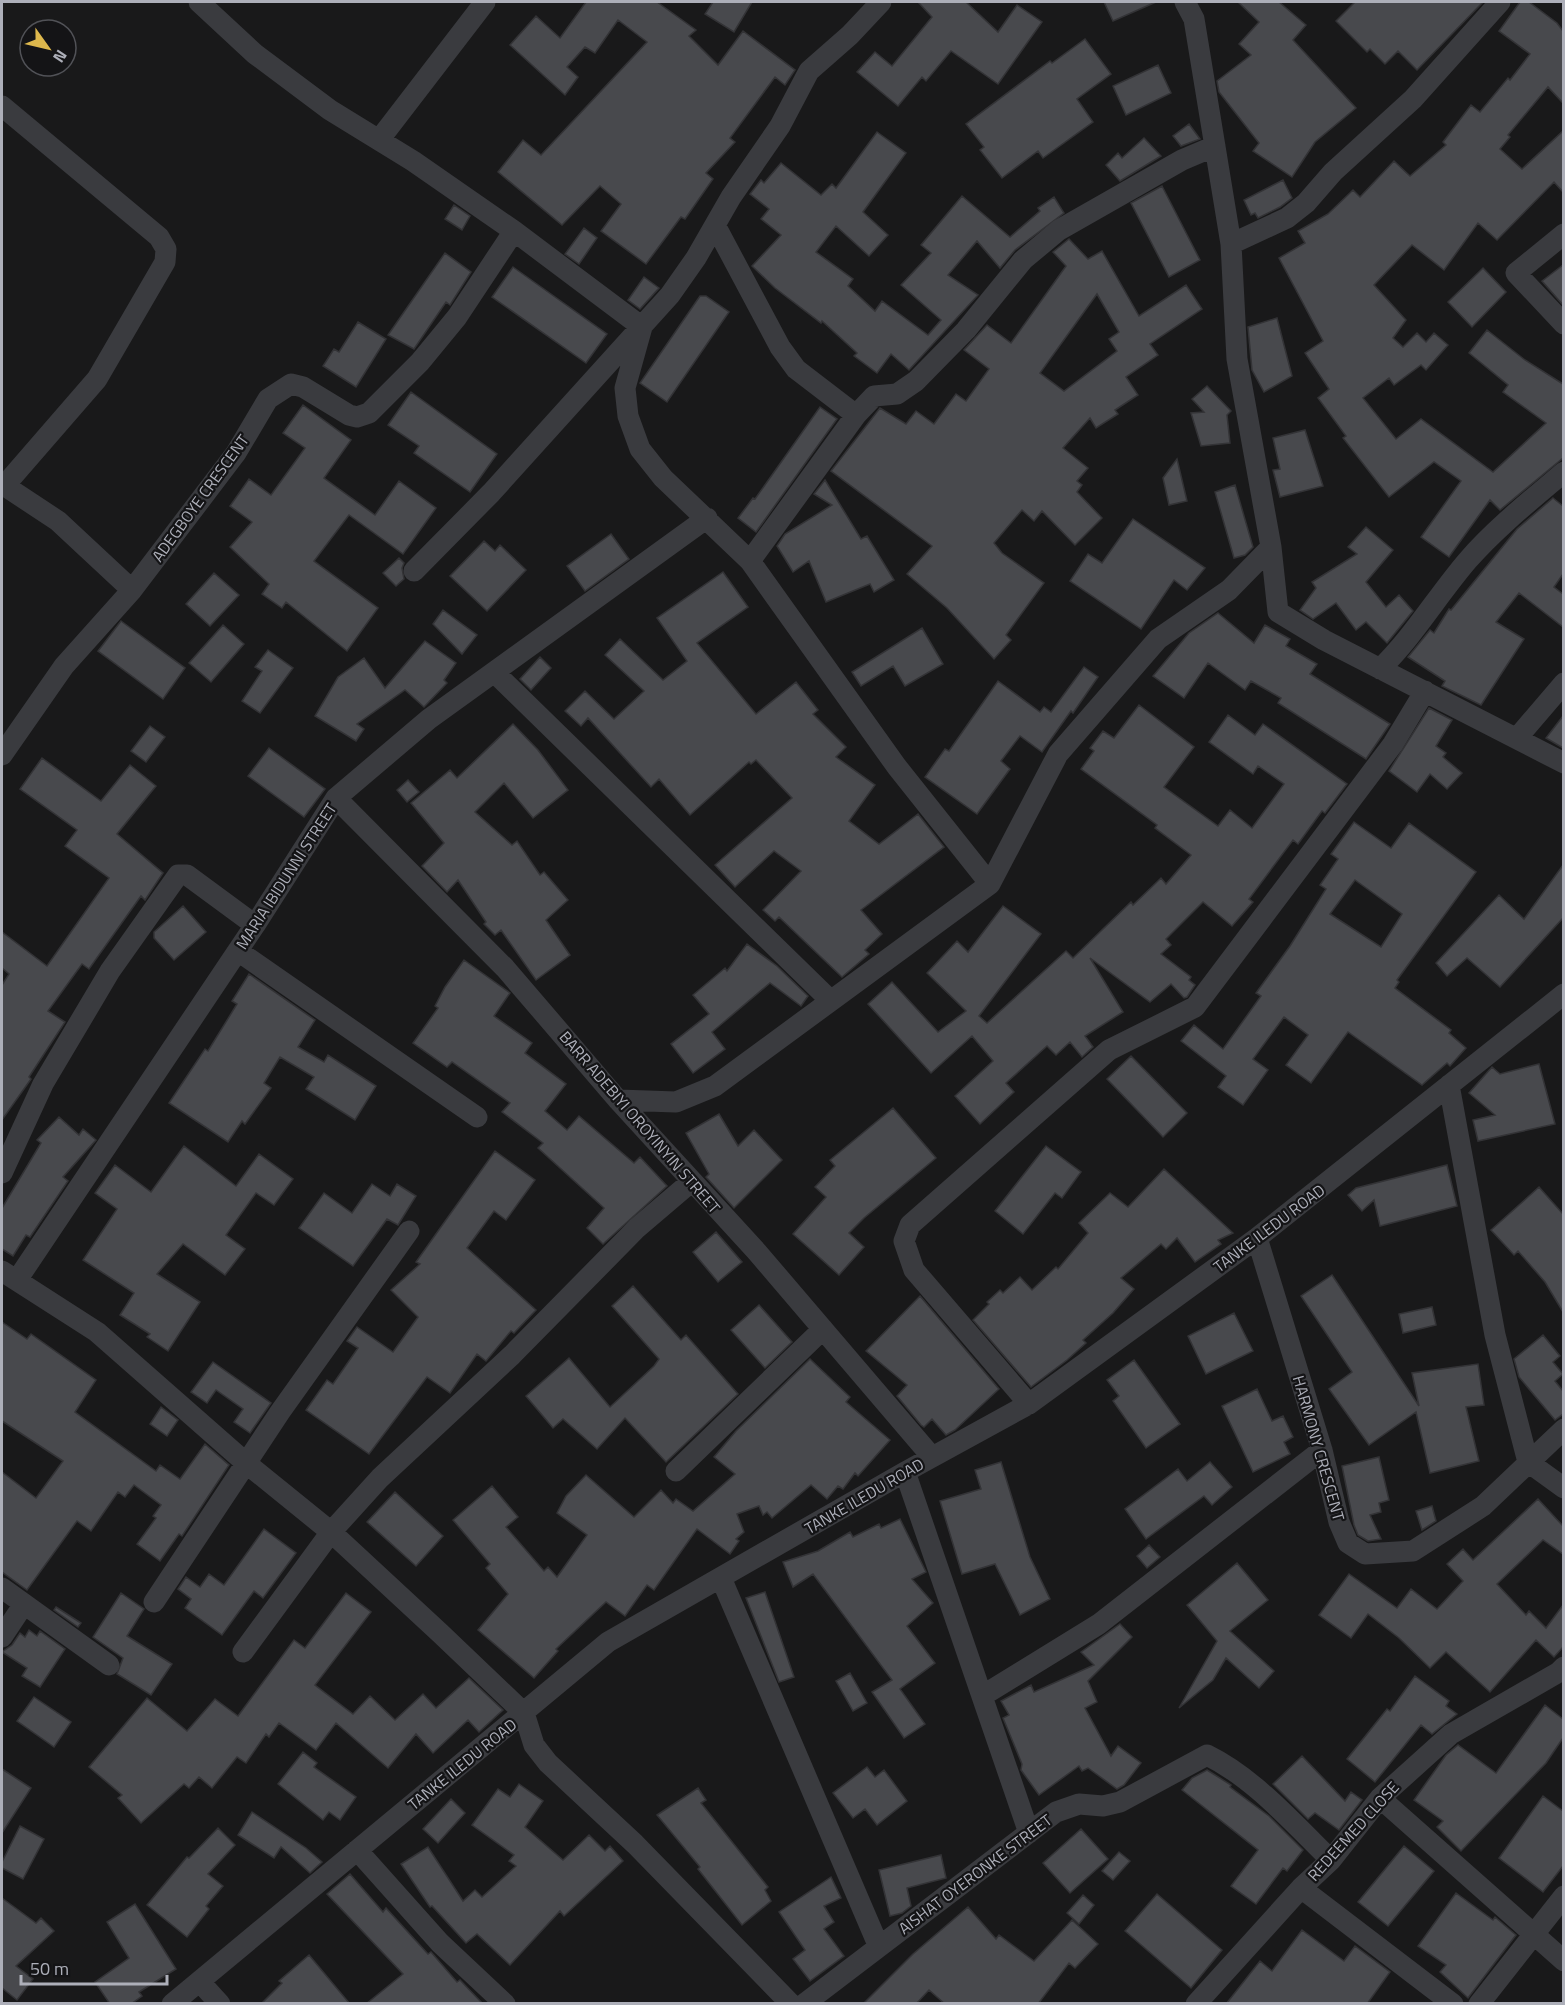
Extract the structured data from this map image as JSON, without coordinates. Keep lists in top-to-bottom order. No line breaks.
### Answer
{"streets":{"street":["ADEGBOYE CRESCENT","MARIA IBIDUNNI STREET","BARR ADEBIYI OROYINYIN STREET","TANKE ILEDU ROAD","HARMONY CRESCENT","REDEEMED CLOSE","AISHAT OYERONKE STREET"]},"crossings":[["MARIA IBIDUNNI STREET","BARR ADEBIYI OROYINYIN STREET"],["BARR ADEBIYI OROYINYIN STREET","TANKE ILEDU ROAD"],["TANKE ILEDU ROAD","HARMONY CRESCENT"],["REDEEMED CLOSE","AISHAT OYERONKE STREET"]],"scale_bar":"50 m","north":"bottom right"}
